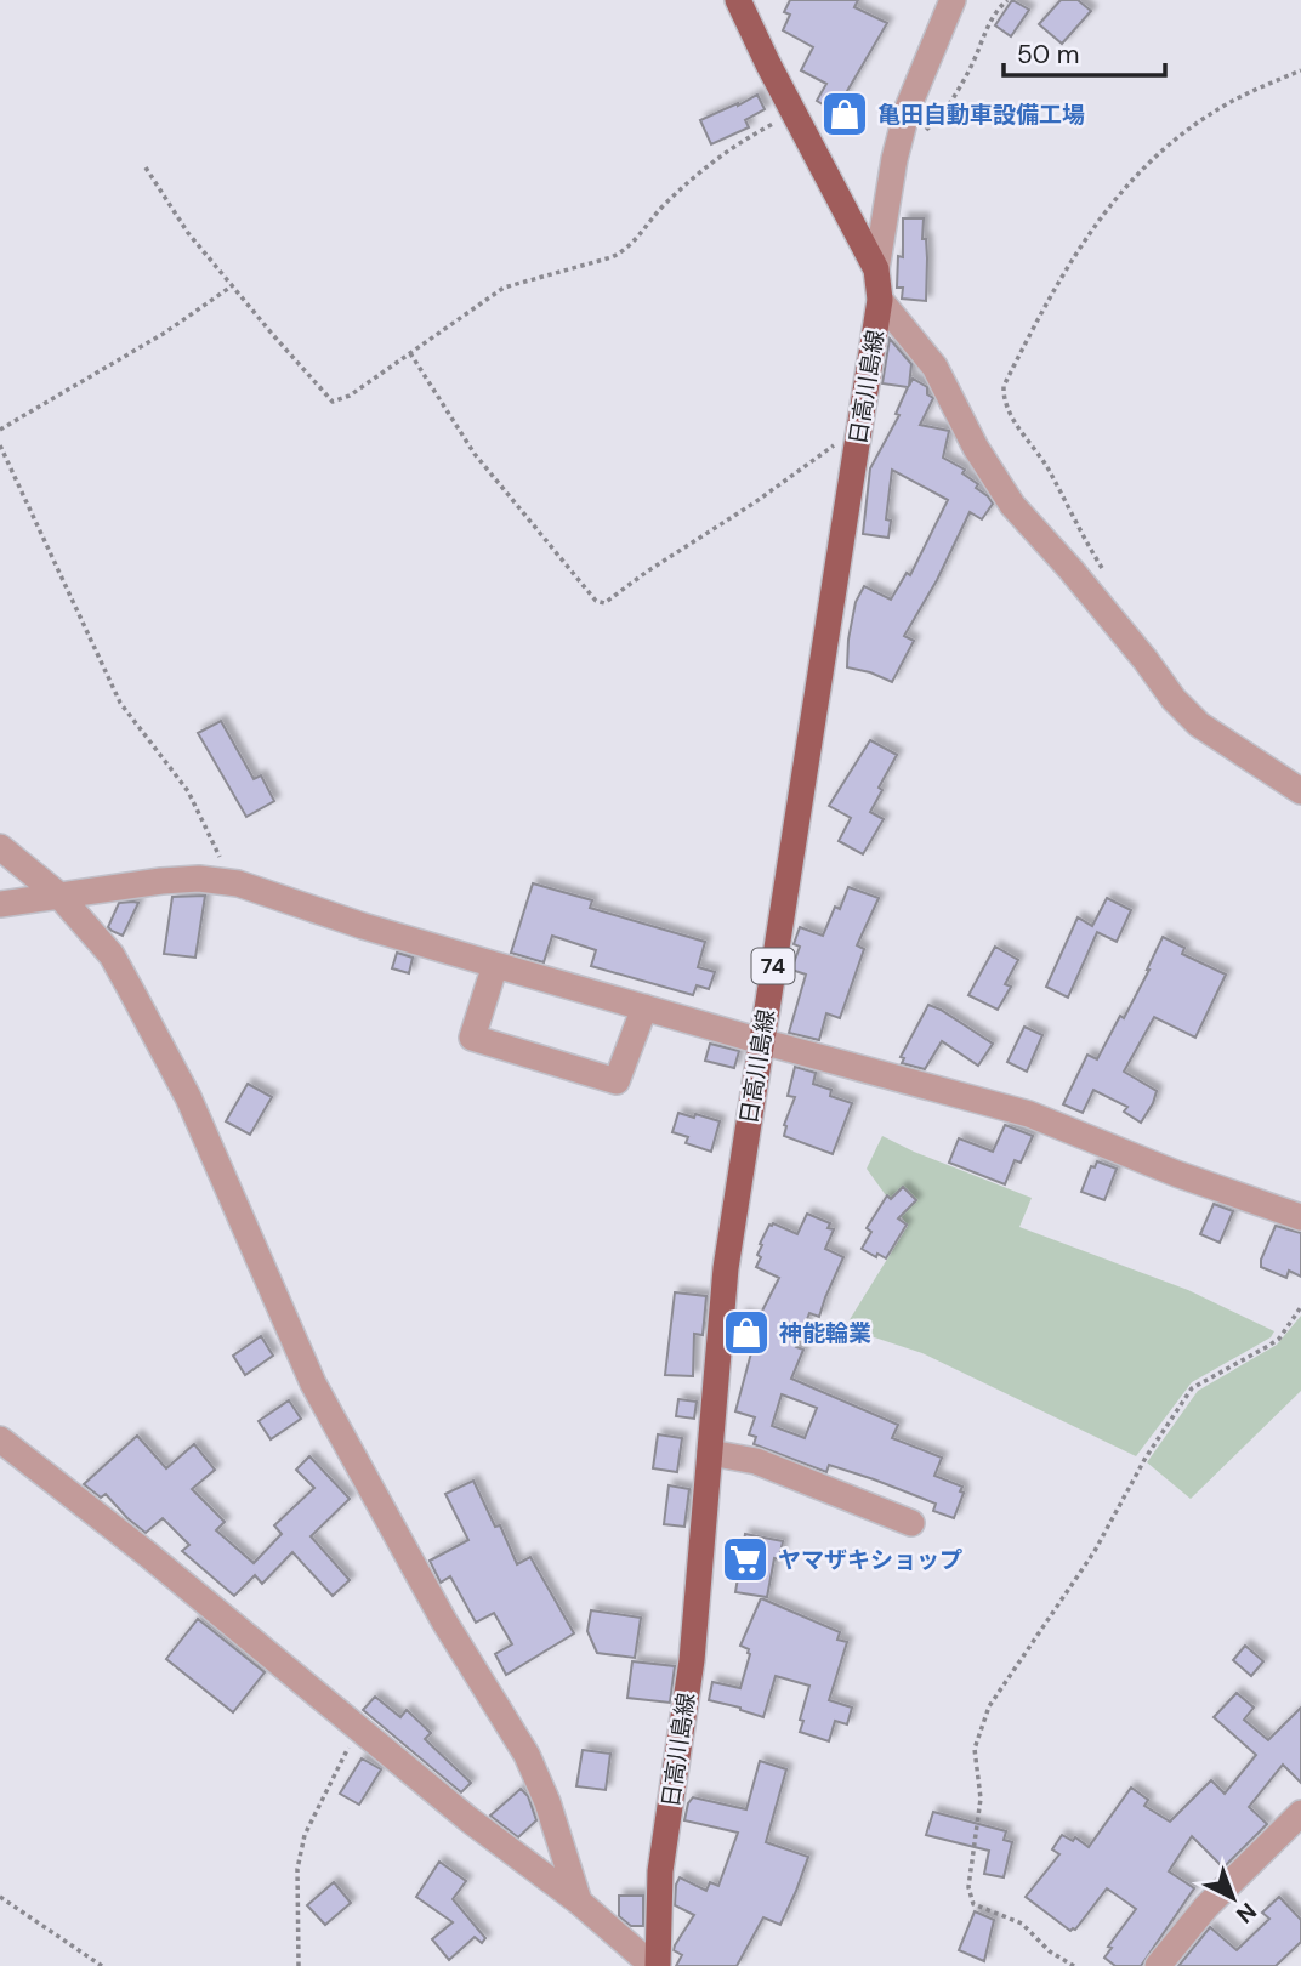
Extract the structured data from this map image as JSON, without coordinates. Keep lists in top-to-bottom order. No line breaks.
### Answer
{"streets":{"main road":["日高川島線","74"]},"places":{"shop":["亀田自動車設備工場","神能輪業"],"supermarket":["ヤマザキショップ"]},"scale_bar":"50 m","north":"bottom right"}
